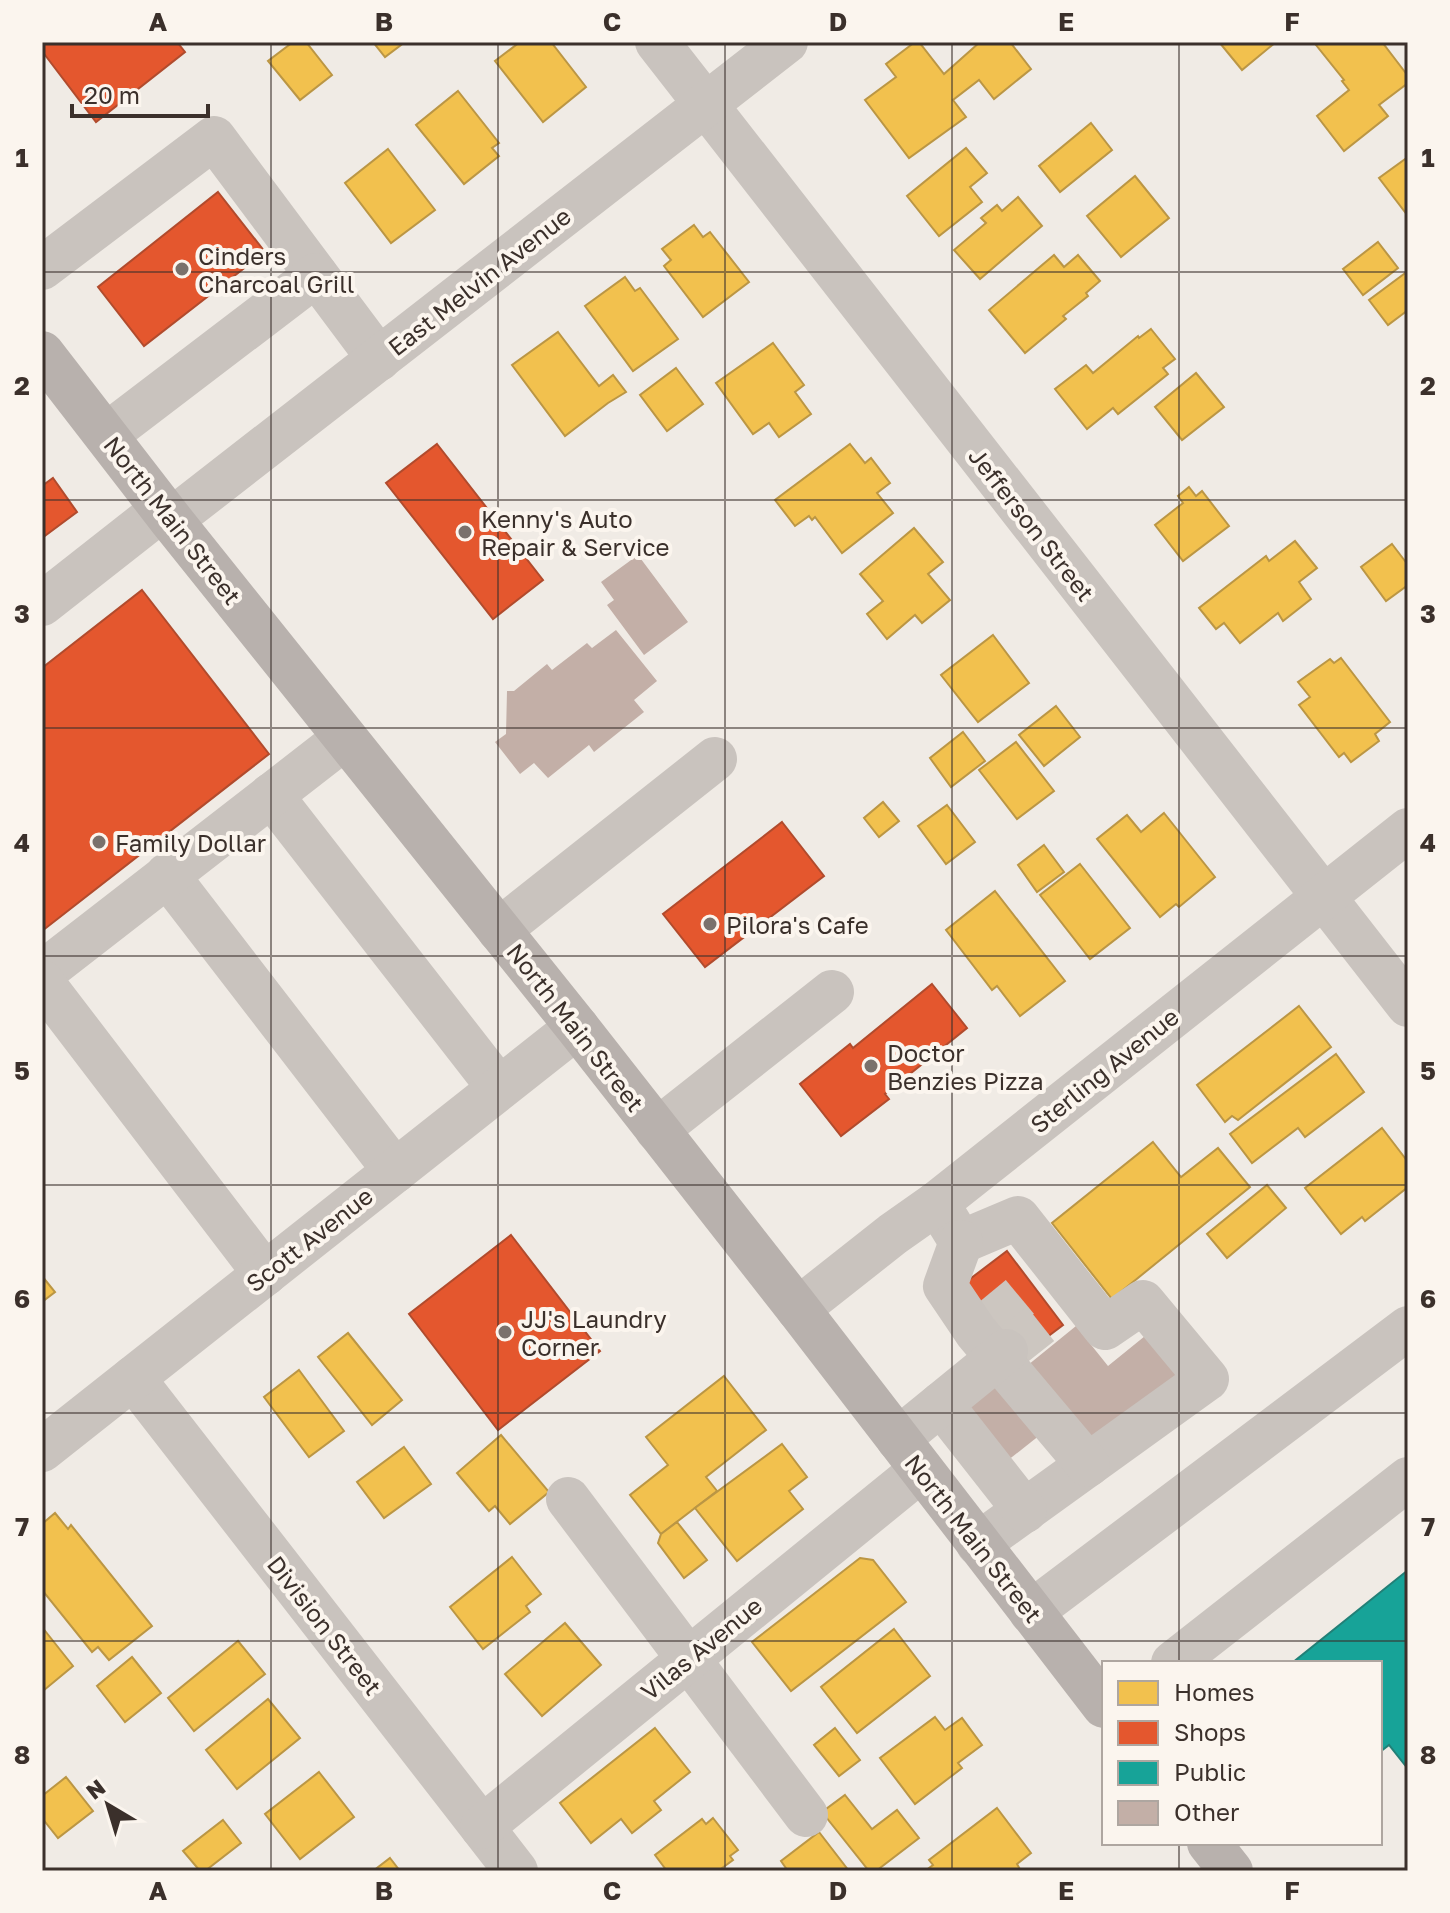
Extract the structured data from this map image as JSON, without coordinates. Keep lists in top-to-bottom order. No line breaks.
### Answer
{"streets":{"main road":["North Main Street"],"street":["East Melvin Avenue","Jefferson Street","Sterling Avenue","Scott Avenue","Division Street","Vilas Avenue"]},"crossings":[["East Melvin Avenue","North Main Street"],["East Melvin Avenue","Jefferson Street"],["North Main Street","Sterling Avenue"],["North Main Street","Scott Avenue"],["North Main Street","Vilas Avenue"],["Jefferson Street","Sterling Avenue"],["Scott Avenue","Division Street"],["Division Street","Vilas Avenue"]],"places":["Cinders Charcoal Grill","Kenny's Auto Repair & Service","Family Dollar","Pilora's Cafe","Doctor Benzies Pizza","JJ's Laundry Corner"],"legend":["Homes","Shops","Public","Other"],"scale_bar":"20 m","north":"top left","grid":{"columns":["A","B","C","D","E","F"],"rows":["1","2","3","4","5","6","7","8"]}}
